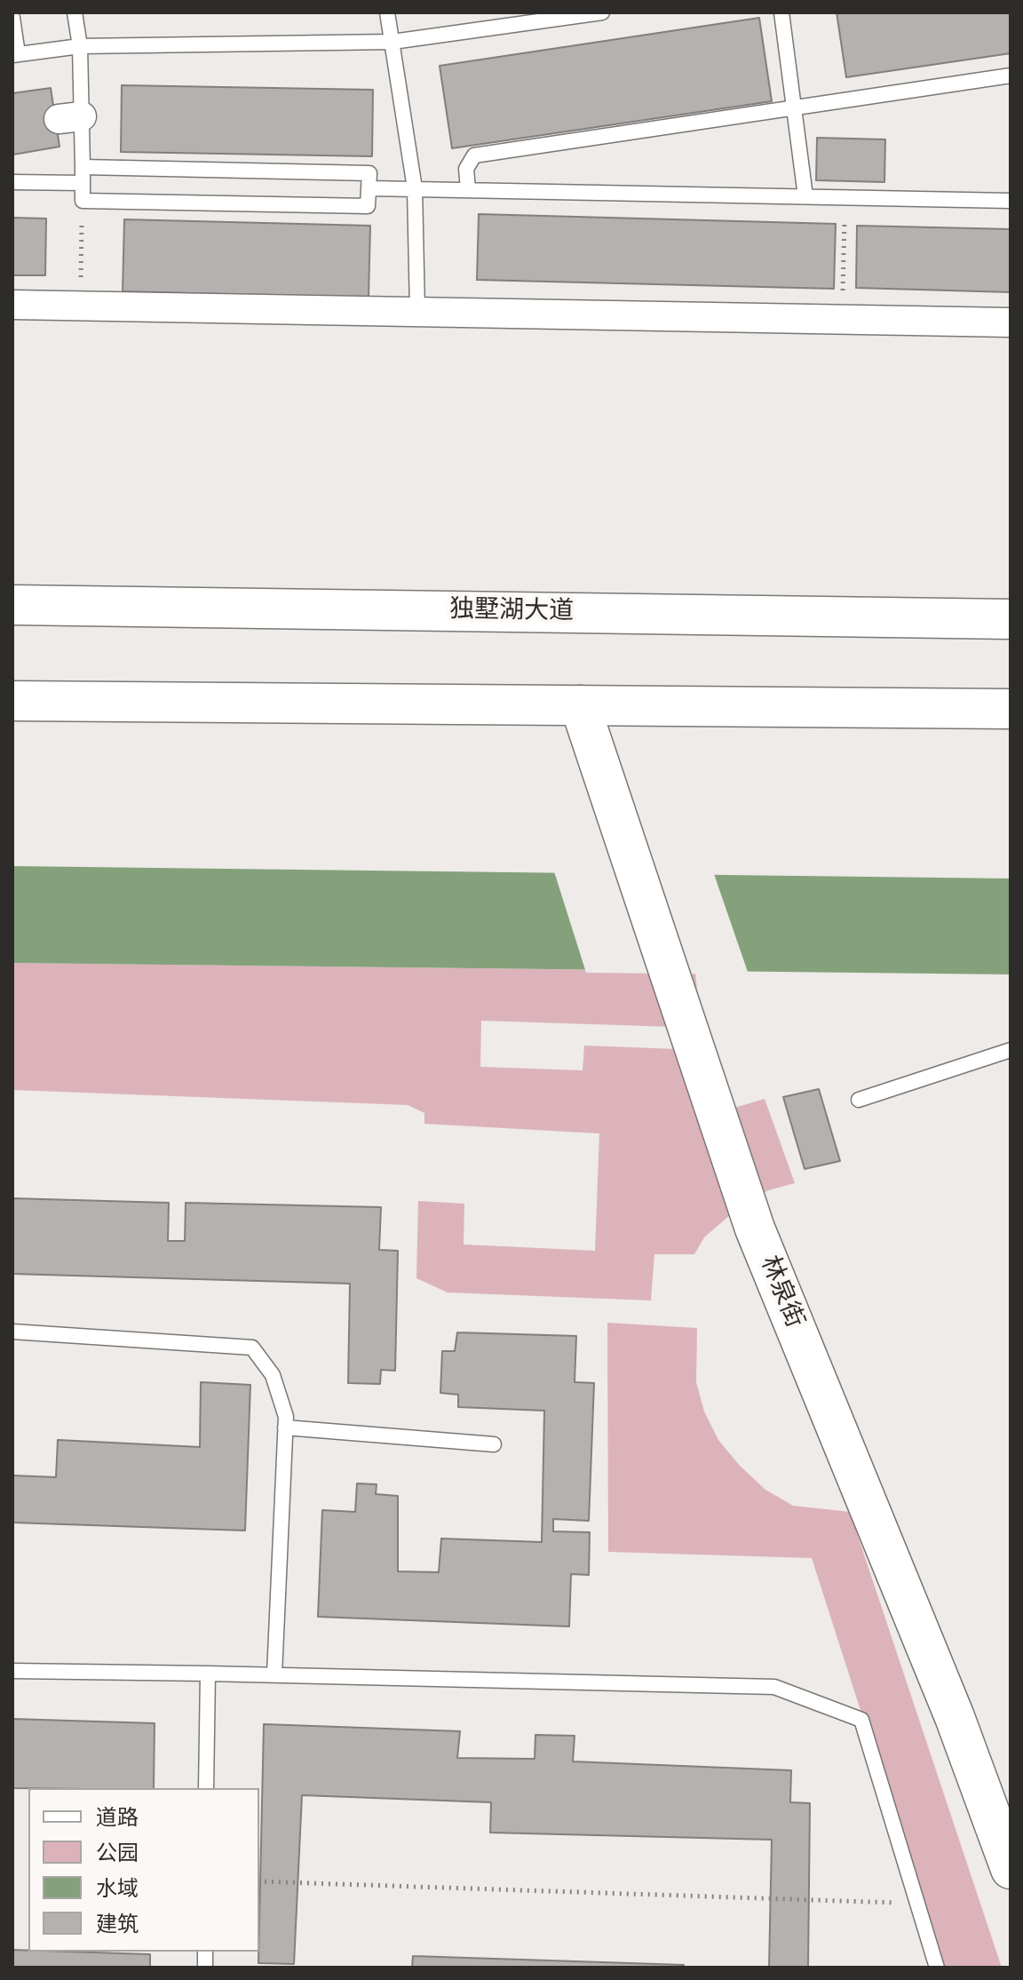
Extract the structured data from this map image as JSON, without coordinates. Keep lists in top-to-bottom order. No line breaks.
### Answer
{"streets":{"main road":["独墅湖大道","林泉街"]},"legend":["道路","公园","水域","建筑"]}
